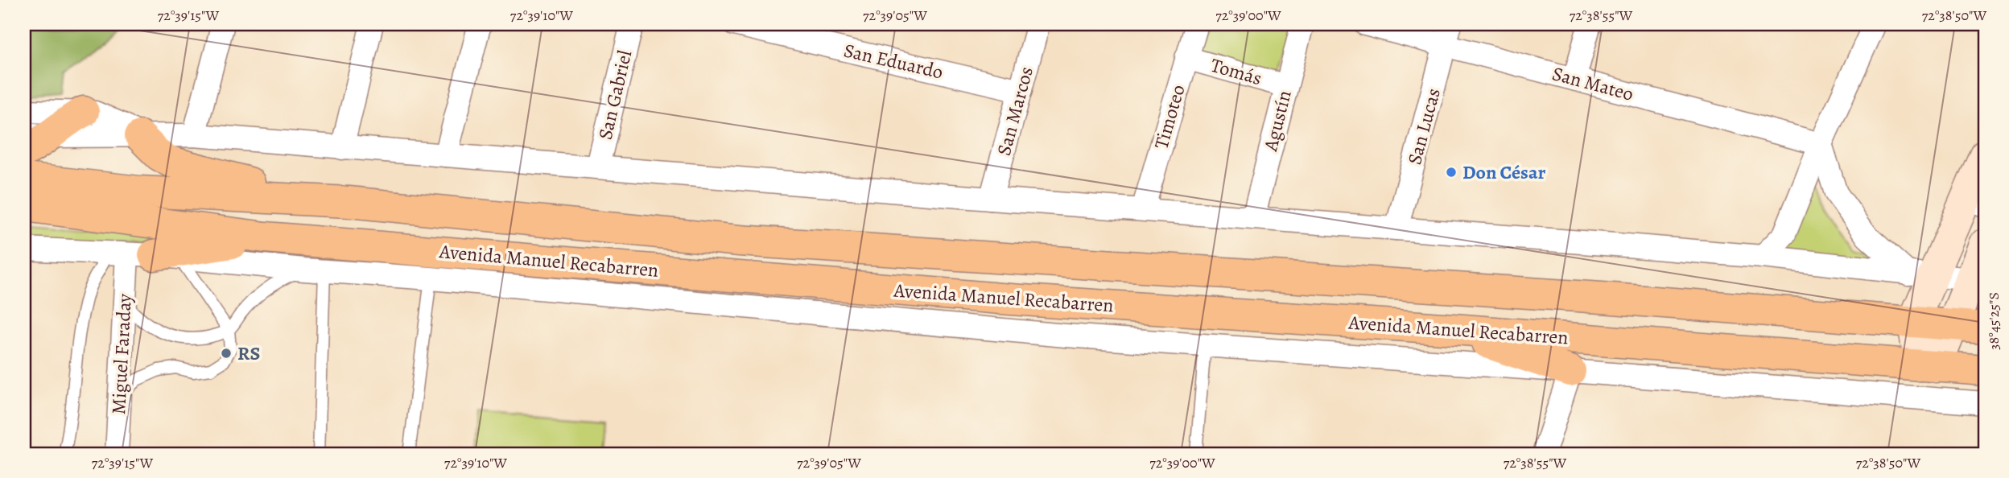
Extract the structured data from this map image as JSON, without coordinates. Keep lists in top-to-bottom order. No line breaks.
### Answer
{"streets":{"main road":["Avenida Manuel Recabarren"],"street":["San Eduardo","Tomás","San Mateo","San Gabriel","San Marcos","Timoteo","Agustín","San Lucas","Miguel Faraday"]},"crossings":[["San Eduardo","San Marcos"],["Tomás","Timoteo"],["Tomás","Agustín"],["San Mateo","San Lucas"],["Avenida Manuel Recabarren","Miguel Faraday"]],"places":["Don César","RS"],"coordinates":["72°39'15\"W","72°39'10\"W","72°39'05\"W","72°39'00\"W","72°38'55\"W","72°38'50\"W","38°45'25\"S"]}
